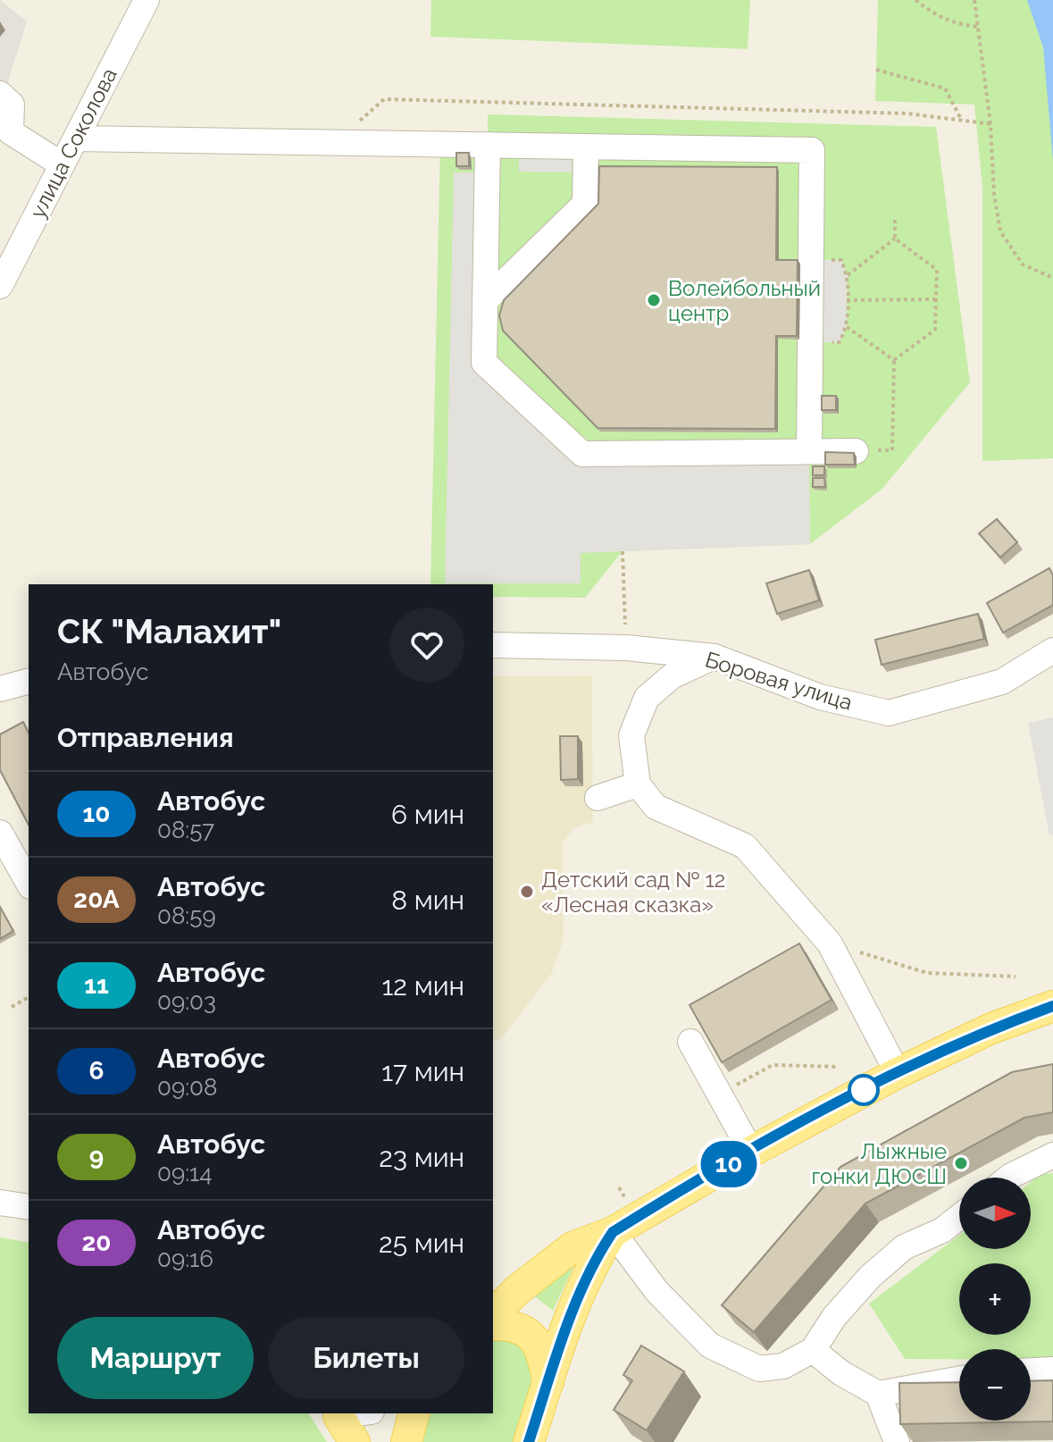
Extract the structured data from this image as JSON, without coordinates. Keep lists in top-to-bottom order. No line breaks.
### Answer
{"streets":{"street":["улица Соколова","Боровая улица"]},"places":["Волейбольный центр","Детский сад № 12 «Лесная сказка»","Лыжные гонки ДЮСШ"],"lines":["bus line 10"],"north":"right","page":{"on_map":"10","heading":[["СК \"Малахит\"","Автобус"],"Отправления"],"list":[{"mark":"10","name":"Автобус","note":"08:57","value":"6 мин"},{"mark":"20А","name":"Автобус","note":"08:59","value":"8 мин"},{"mark":"11","name":"Автобус","note":"09:03","value":"12 мин"},{"mark":"6","name":"Автобус","note":"09:08","value":"17 мин"},{"mark":"9","name":"Автобус","note":"09:14","value":"23 мин"},{"mark":"20","name":"Автобус","note":"09:16","value":"25 мин"}],"map_buttons":["+","−"],"buttons":["Маршрут","Билеты"]}}
